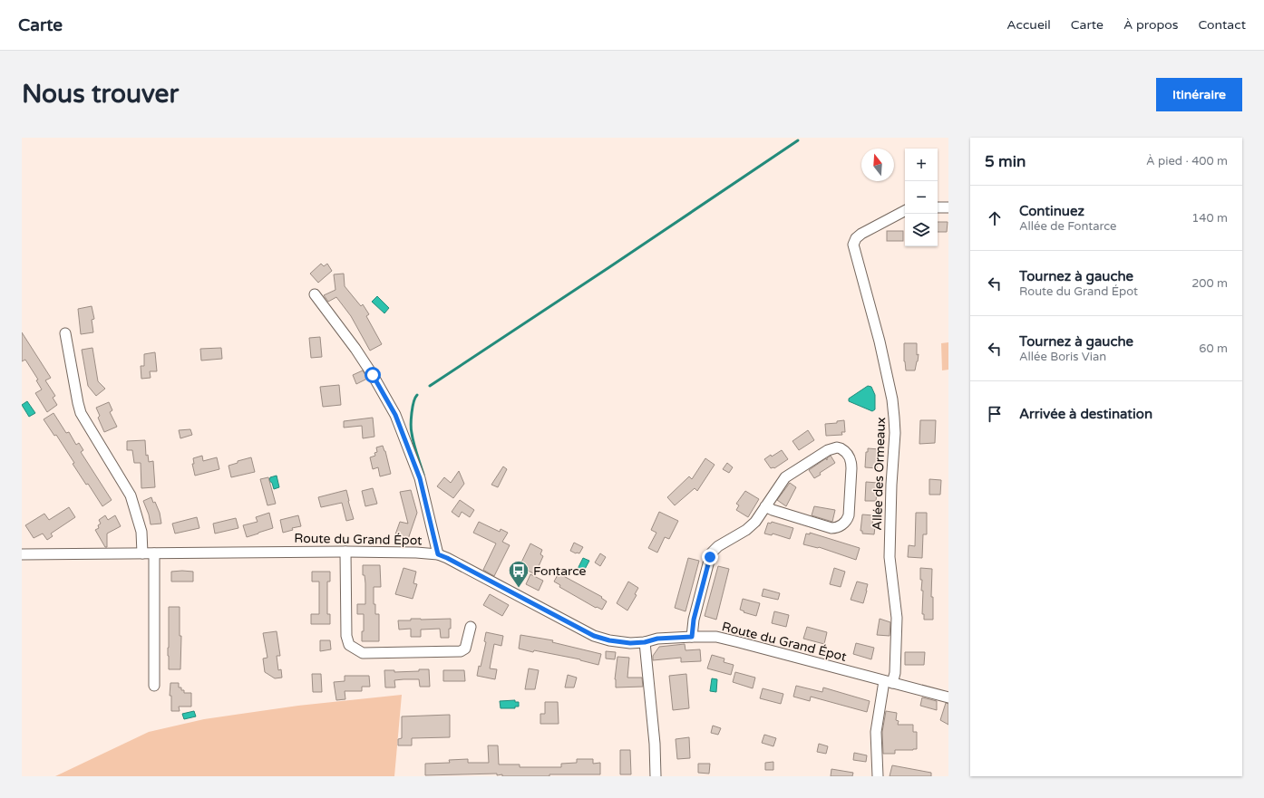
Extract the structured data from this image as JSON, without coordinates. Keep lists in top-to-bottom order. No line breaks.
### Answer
{"streets":{"street":["Allée des Ormeaux","Route du Grand Épot"]},"crossings":[["Allée des Ormeaux","Route du Grand Épot"]],"places":{"bus stop":["Fontarce"]},"north":"top","page":{"header":"Carte","nav":["Accueil","Carte","À propos","Contact"],"buttons":"Itinéraire","title":"Nous trouver","heading":["5 min","À pied · 400 m"],"map_buttons":["+","−"],"list":[["Continuez","Allée de Fontarce","140 m"],["Tournez à gauche","Route du Grand Épot","200 m"],["Tournez à gauche","Allée Boris Vian","60 m"],"Arrivée à destination"]}}
